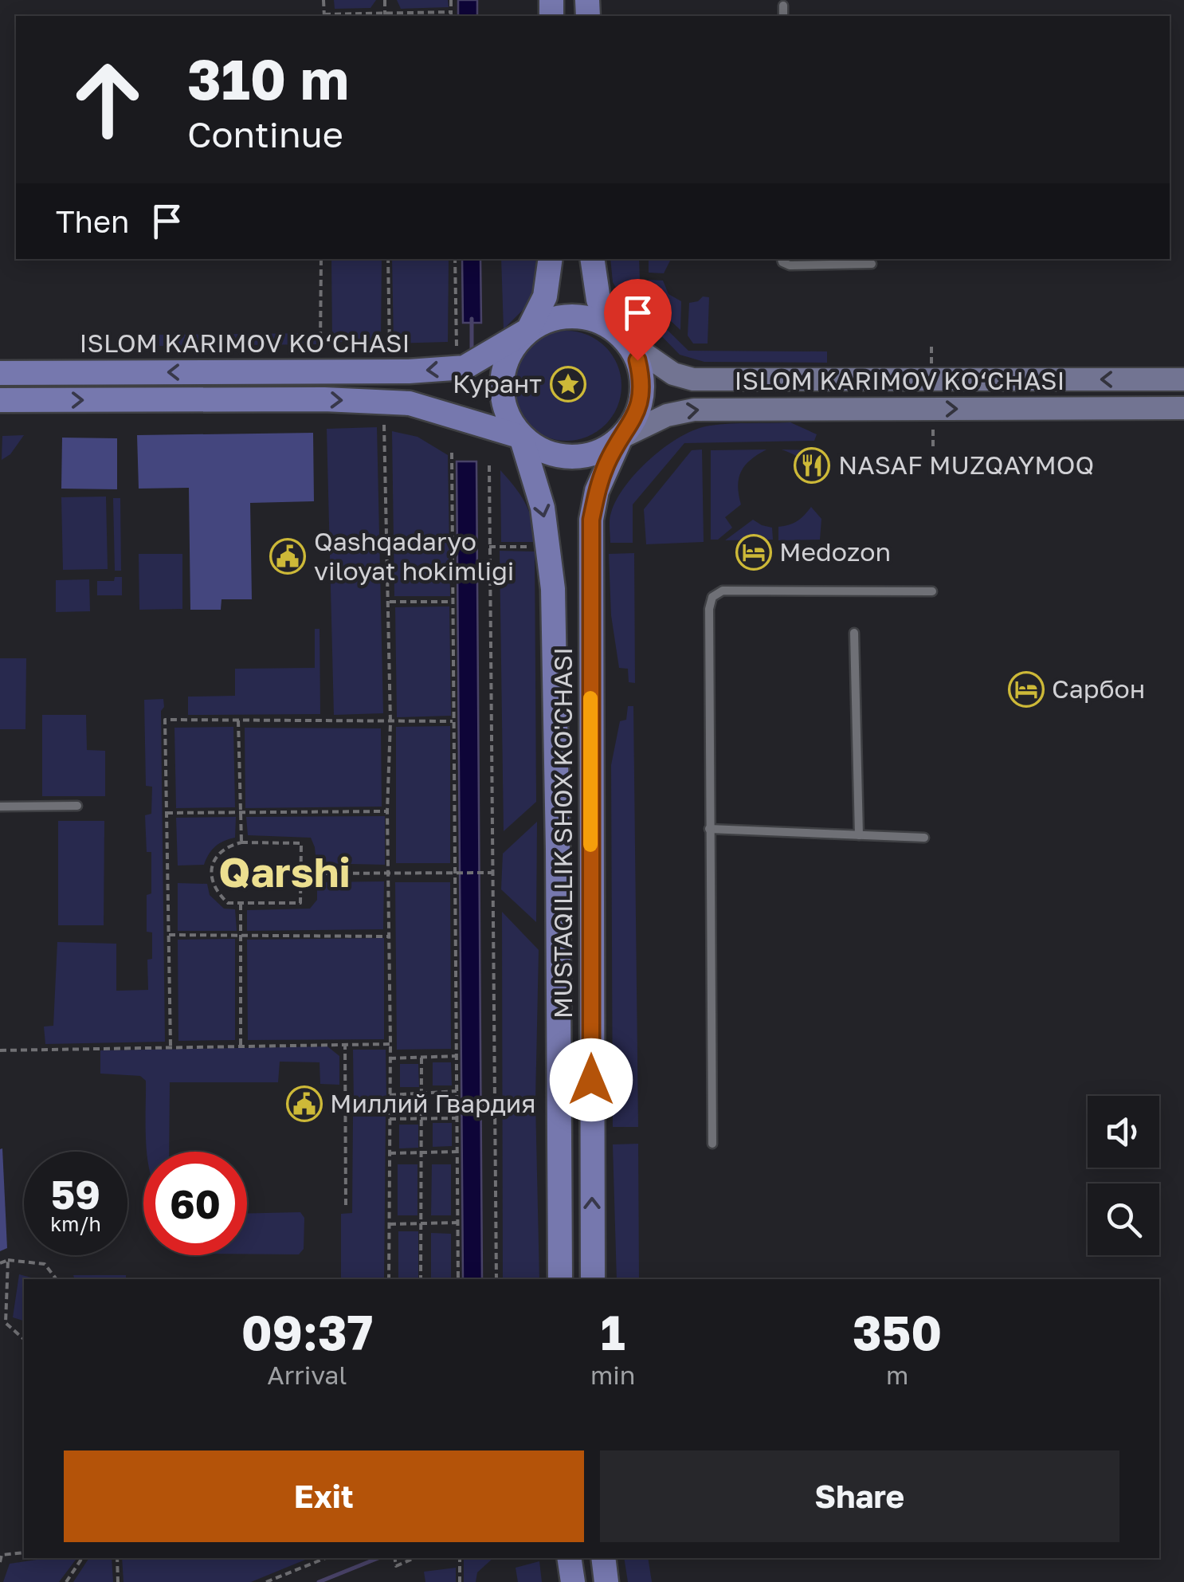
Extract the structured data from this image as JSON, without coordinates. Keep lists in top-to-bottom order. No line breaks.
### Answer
{"streets":{"main road":["ISLOM KARIMOV KO‘CHASI","MUSTAQILLIK SHOX KO'CHASI"]},"crossings":[["ISLOM KARIMOV KO‘CHASI","MUSTAQILLIK SHOX KO'CHASI"]],"districts":["Qarshi"],"places":{"place":["Курант"],"restaurant":["NASAF MUZQAYMOQ"],"hotel":["Medozon","Сарбон"],"public building":["Qashqadaryo viloyat hokimligi","Миллий Гвардия"]},"page":{"turn":["310 m","Continue"],"then":"Then","speed":"59 km/h","limit":"60","eta":["09:37","Arrival","1","min","350","m"],"buttons":["Exit","Share"]}}
